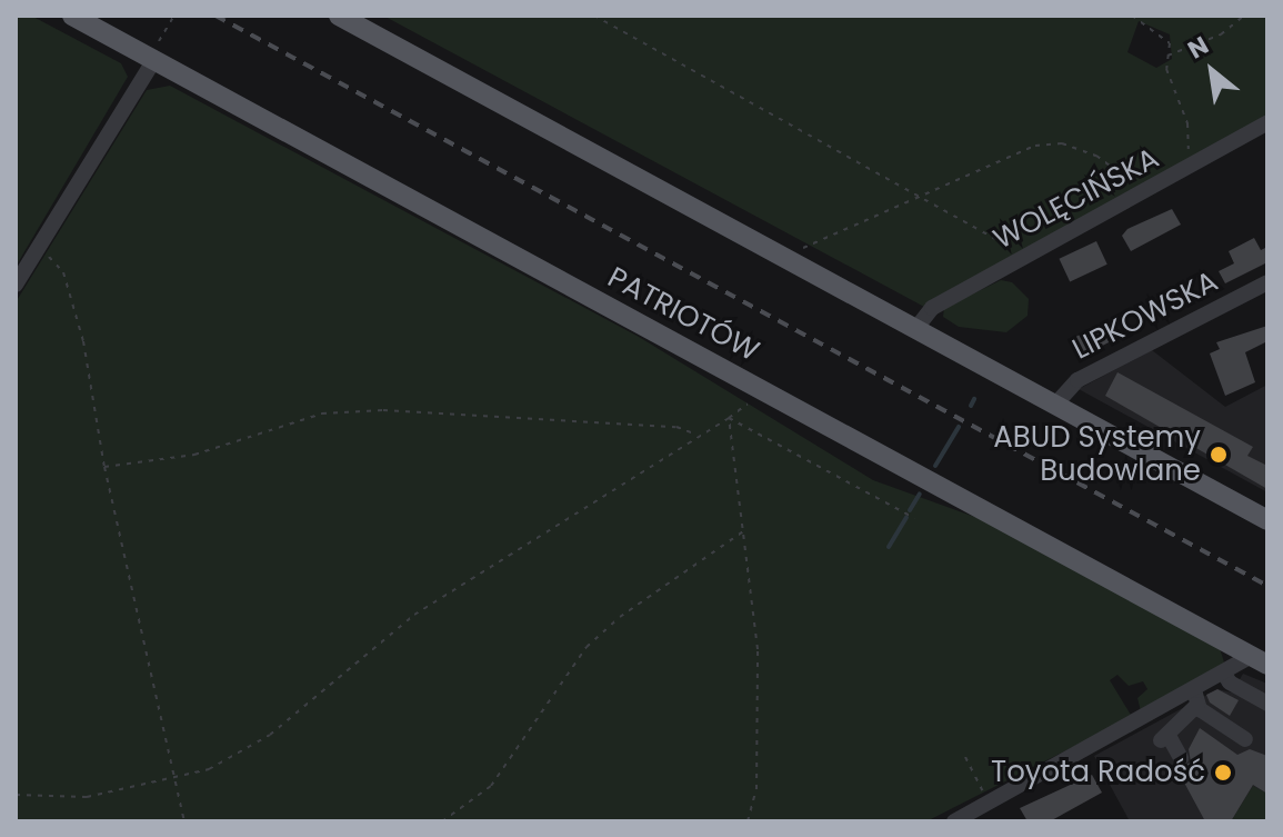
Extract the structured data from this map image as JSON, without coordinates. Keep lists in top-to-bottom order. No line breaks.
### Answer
{"streets":{"main road":["PATRIOTÓW"],"street":["WOLĘCIŃSKA","LIPKOWSKA"]},"places":["ABUD Systemy Budowlane","Toyota Radość"],"north":"top left"}
